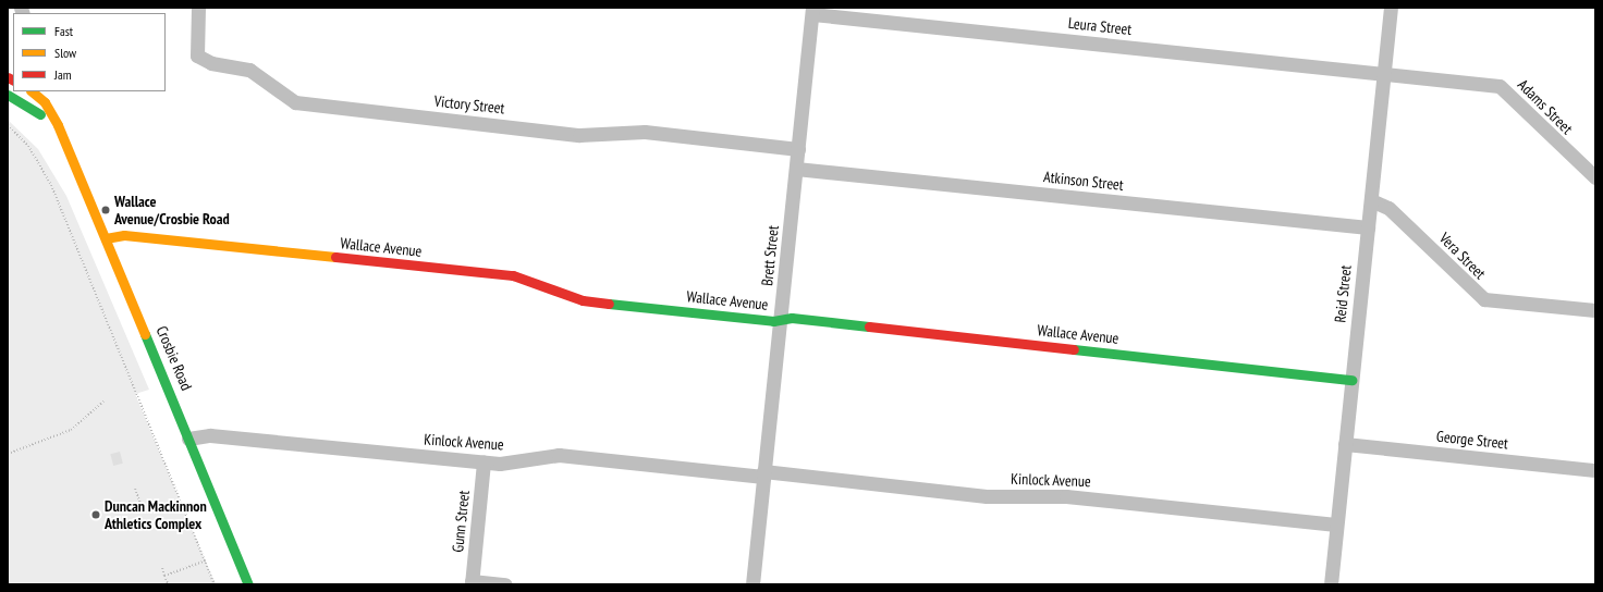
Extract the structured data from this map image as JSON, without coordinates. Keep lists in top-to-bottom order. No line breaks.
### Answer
{"streets":{"street":["Leura Street","Victory Street","Adams Street","Atkinson Street","Wallace Avenue","Brett Street","Vera Street","Reid Street","Crosbie Road","George Street","Kinlock Avenue","Gunn Street"]},"crossings":[["Leura Street","Adams Street"],["Leura Street","Brett Street"],["Leura Street","Reid Street"],["Victory Street","Brett Street"],["Adams Street","Reid Street"],["Atkinson Street","Brett Street"],["Atkinson Street","Reid Street"],["Wallace Avenue","Brett Street"],["Wallace Avenue","Reid Street"],["Wallace Avenue","Crosbie Road"],["Brett Street","Kinlock Avenue"],["Vera Street","Reid Street"],["Reid Street","George Street"],["Reid Street","Kinlock Avenue"],["Crosbie Road","Kinlock Avenue"],["Kinlock Avenue","Gunn Street"]],"places":["Wallace Avenue/Crosbie Road","Duncan Mackinnon Athletics Complex"],"legend":["Fast","Slow","Jam"]}
